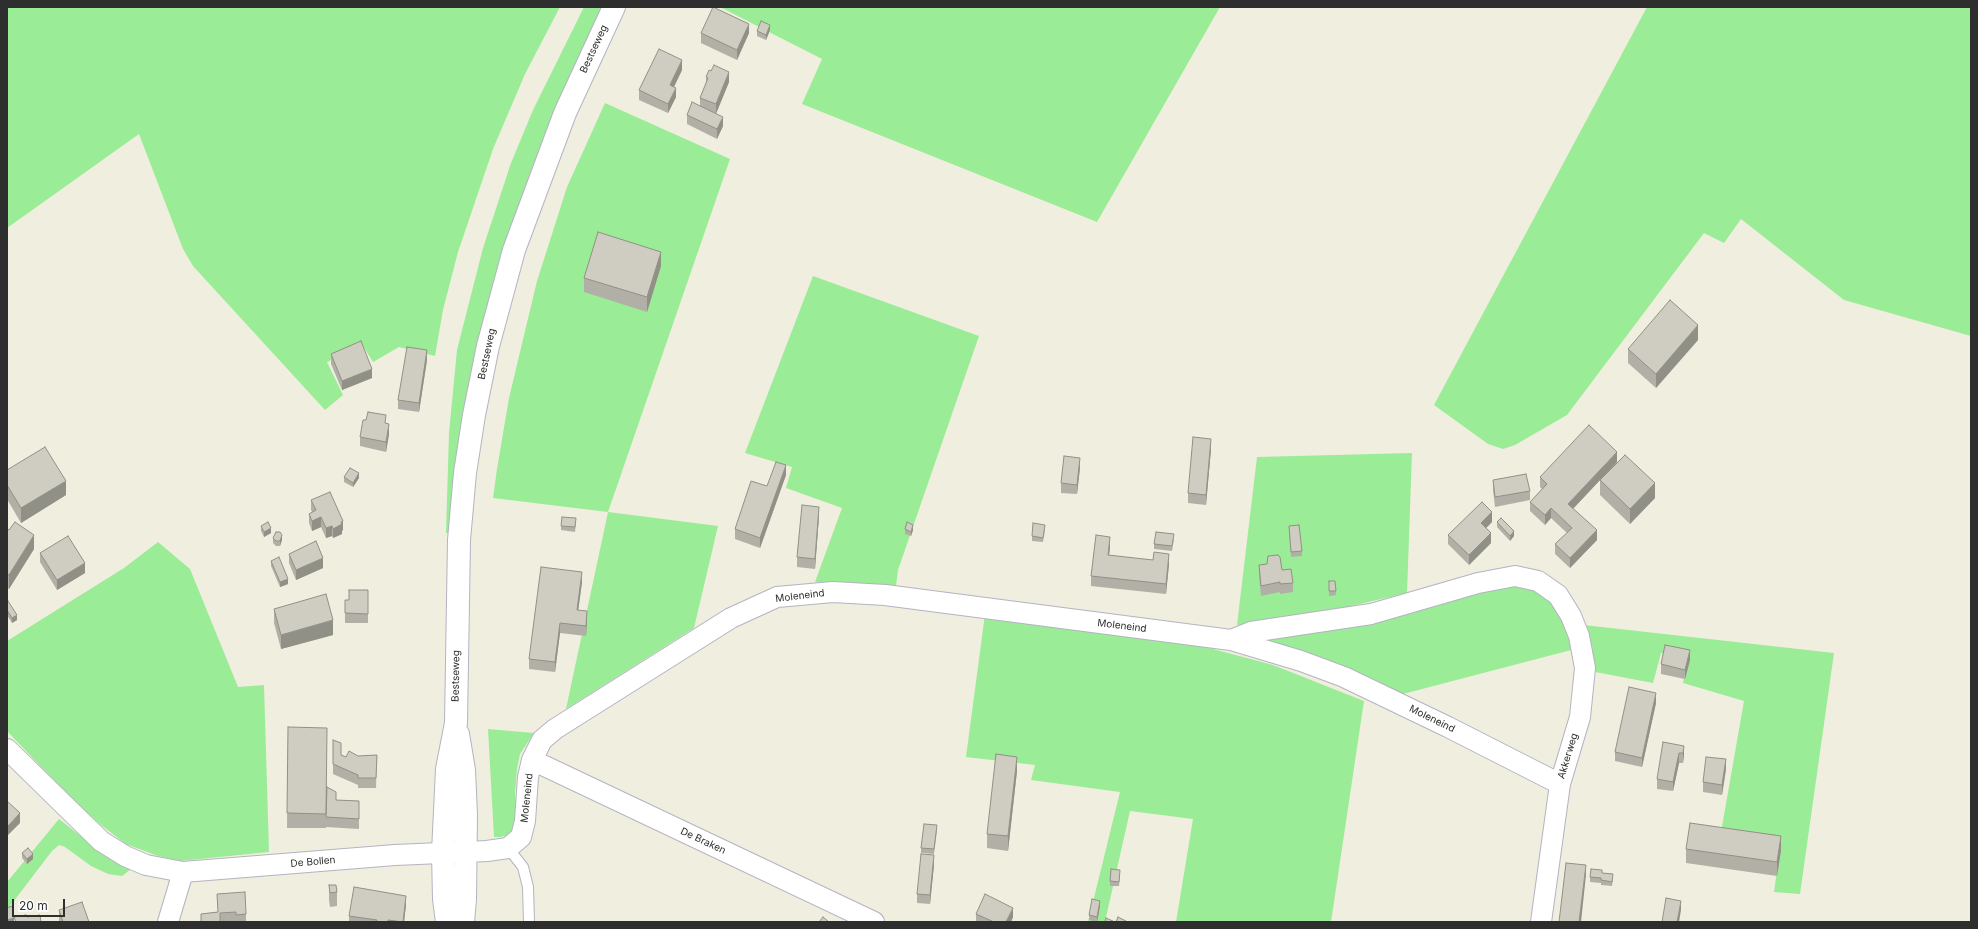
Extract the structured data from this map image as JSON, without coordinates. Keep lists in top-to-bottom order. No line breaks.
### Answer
{"streets":{"main road":["Bestseweg"],"street":["Moleneind","Akkerweg","De Braken","De Bollen"]},"crossings":[["Bestseweg","De Bollen"],["Moleneind","Akkerweg"],["Moleneind","De Braken"]],"scale_bar":"20 m"}
